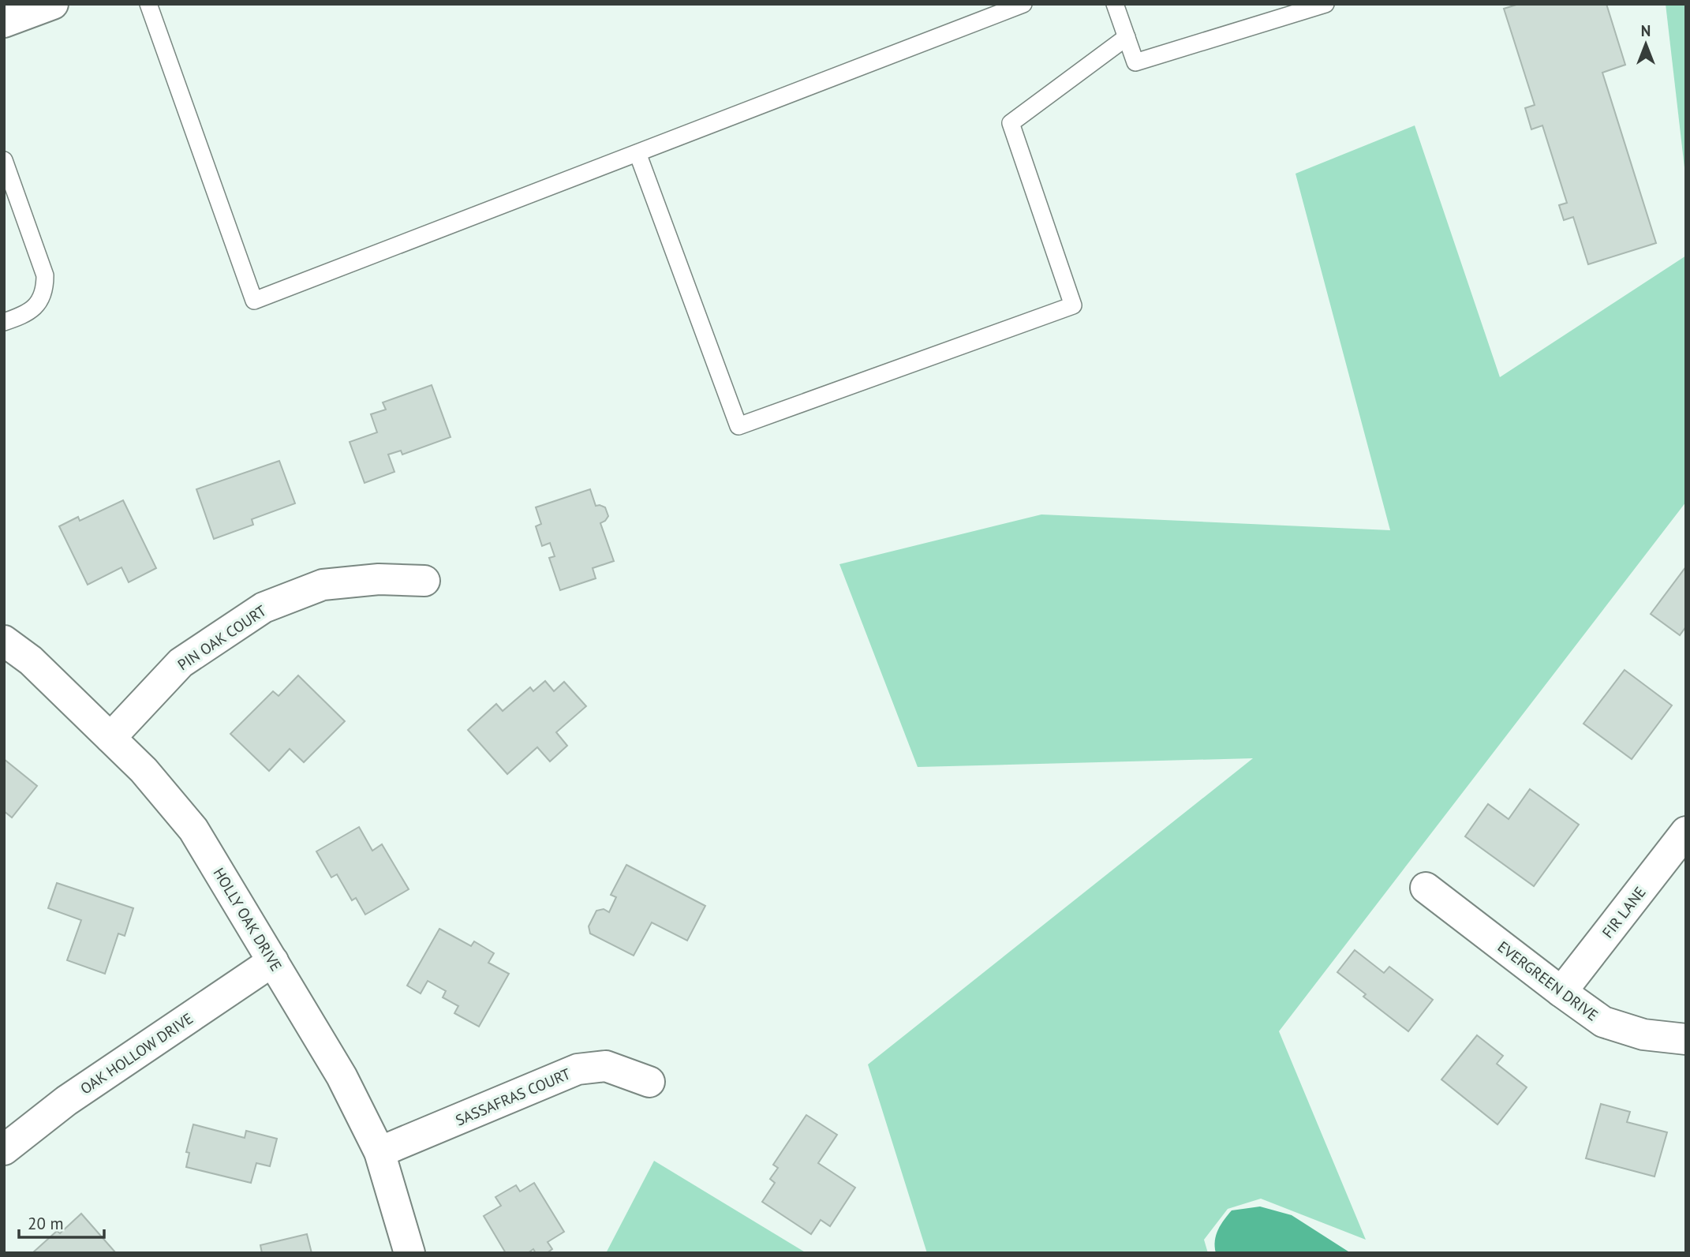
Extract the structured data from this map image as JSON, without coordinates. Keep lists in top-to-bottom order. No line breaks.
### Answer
{"streets":{"street":["PIN OAK COURT","FIR LANE","HOLLY OAK DRIVE","EVERGREEN DRIVE","OAK HOLLOW DRIVE","SASSAFRAS COURT"]},"crossings":[["PIN OAK COURT","HOLLY OAK DRIVE"],["FIR LANE","EVERGREEN DRIVE"],["HOLLY OAK DRIVE","OAK HOLLOW DRIVE"],["HOLLY OAK DRIVE","SASSAFRAS COURT"]],"scale_bar":"20 m","north":"top"}
